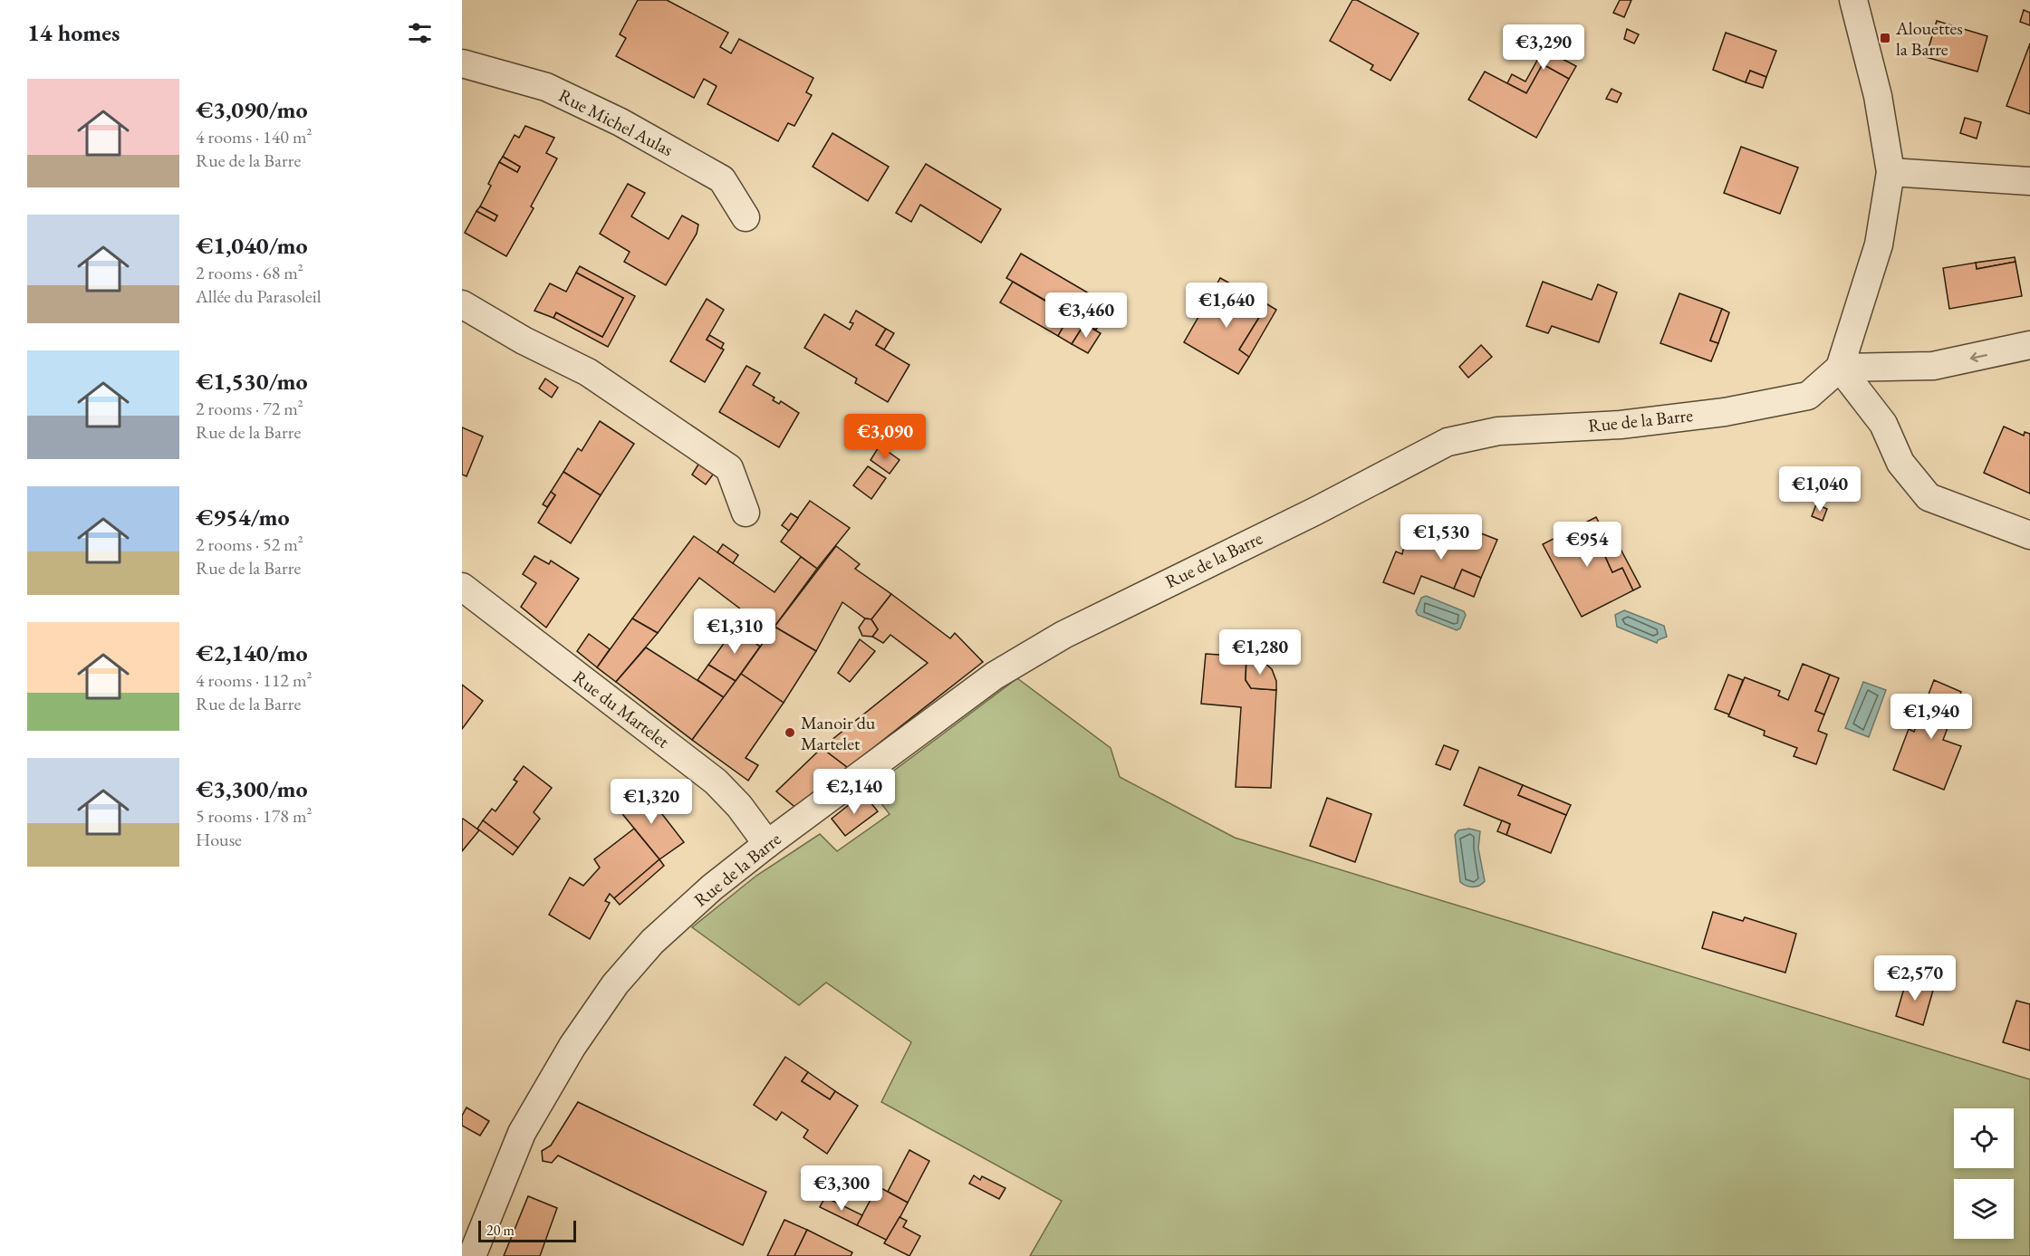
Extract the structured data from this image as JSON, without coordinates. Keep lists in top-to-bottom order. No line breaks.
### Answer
{"streets":{"street":["Rue Michel Aulas","Rue de la Barre","Rue du Martelet"]},"crossings":[["Rue de la Barre","Rue du Martelet"]],"places":{"transit":["Alouettes la Barre"],"other":["Manoir du Martelet"]},"scale_bar":"20 m","page":{"heading":"14 homes","price":["€3,290","€1,640","€3,460","€3,090","€1,040","€1,530","€954","€1,310","€1,280","€1,940","€2,140","€1,320","€2,570","€3,300"],"list":[{"name":"€3,090/mo","note":"4 rooms · 140 m² · Rue de la Barre"},{"name":"€1,040/mo","note":"2 rooms · 68 m² · Allée du Parasoleil"},{"name":"€1,530/mo","note":"2 rooms · 72 m² · Rue de la Barre"},{"name":"€954/mo","note":"2 rooms · 52 m² · Rue de la Barre"},{"name":"€2,140/mo","note":"4 rooms · 112 m² · Rue de la Barre"},{"name":"€3,300/mo","note":"5 rooms · 178 m² · House"}],"scale":"20 m"}}
